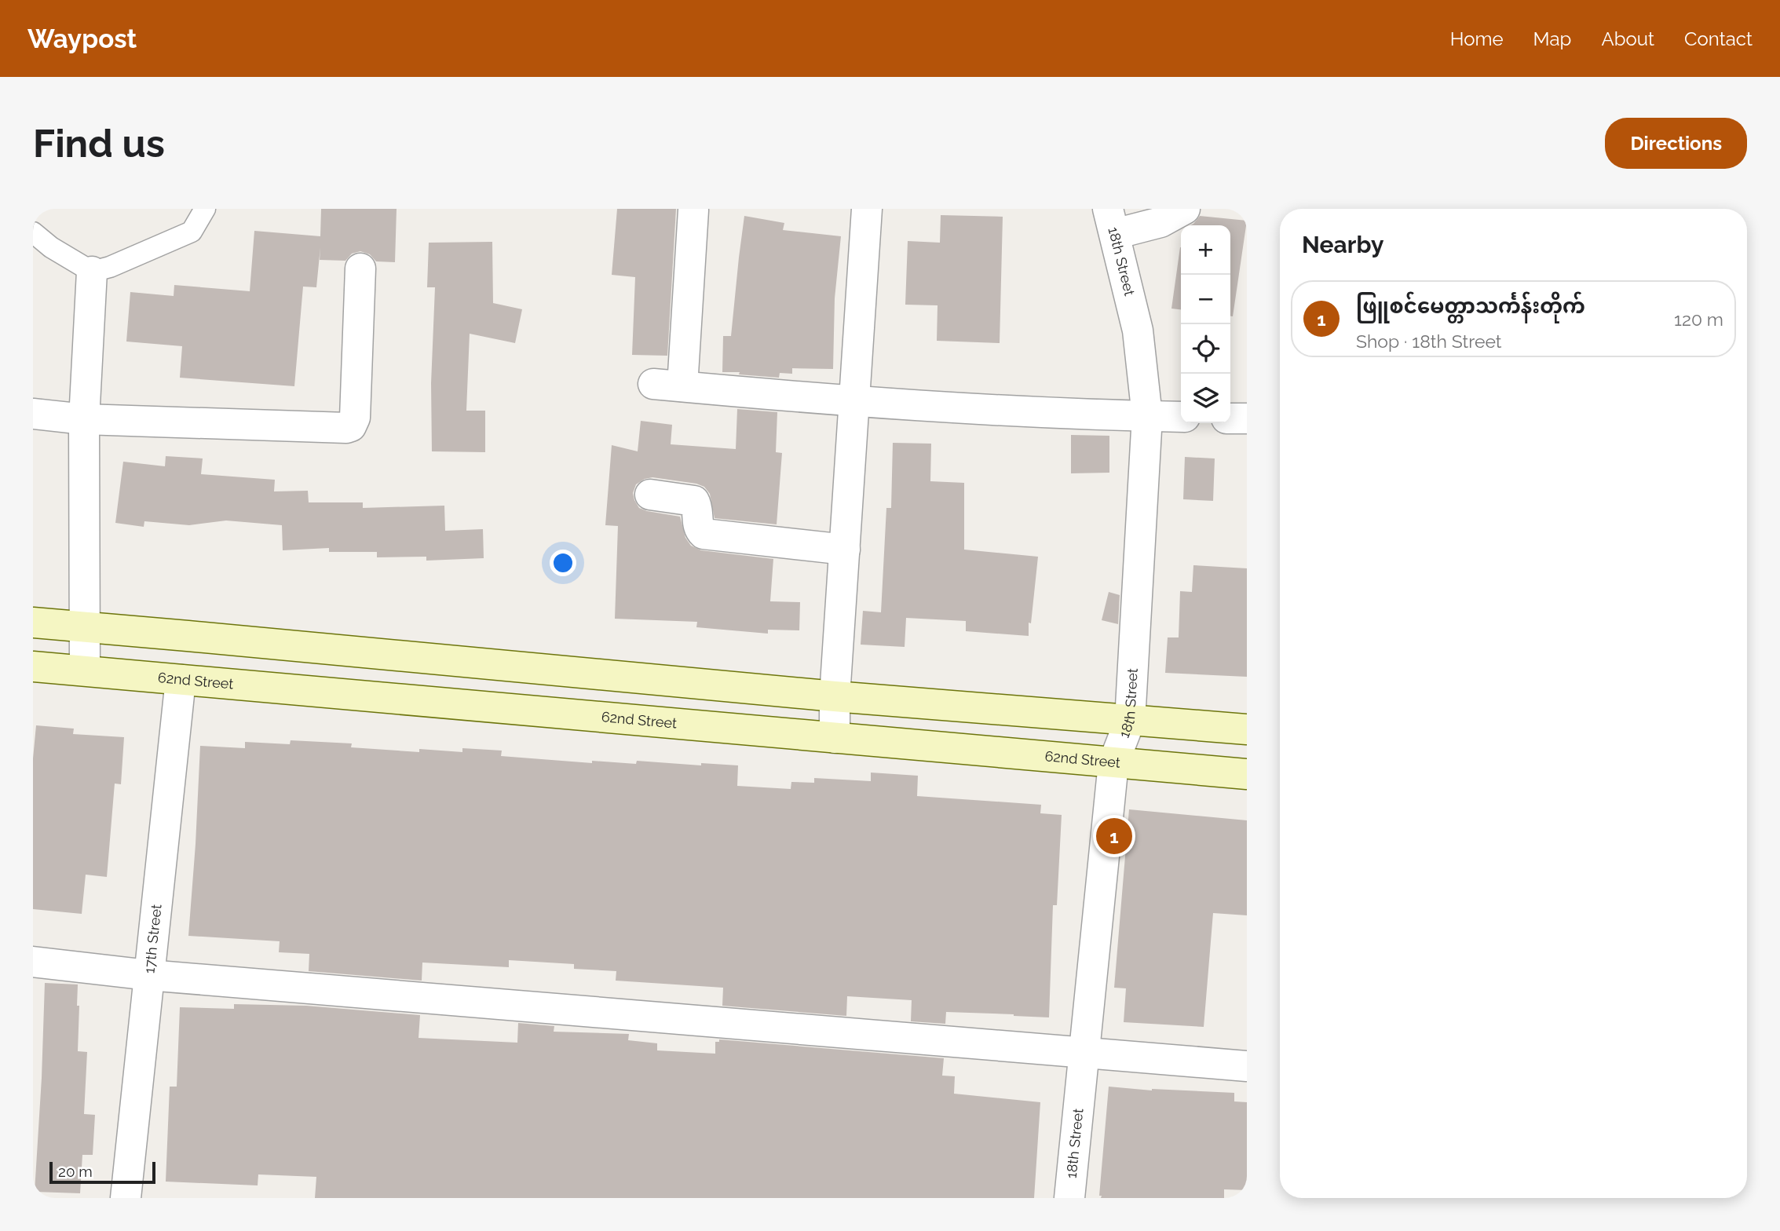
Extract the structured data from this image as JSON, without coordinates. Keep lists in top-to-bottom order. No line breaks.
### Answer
{"streets":{"main road":["62nd Street"],"street":["18th Street","17th Street"]},"crossings":[["18th Street","62nd Street"],["62nd Street","17th Street"]],"scale_bar":"20 m","page":{"header":"Waypost","nav":["Home","Map","About","Contact"],"buttons":"Directions","title":"Find us","heading":"Nearby","map_buttons":["+","−"],"list":[{"mark":"1","name":"ဖြူစင်မေတ္တာသင်္ကန်းတိုက်","note":"Shop · 18th Street","value":"120 m"}],"pins":"1","scale":"20 m"}}
